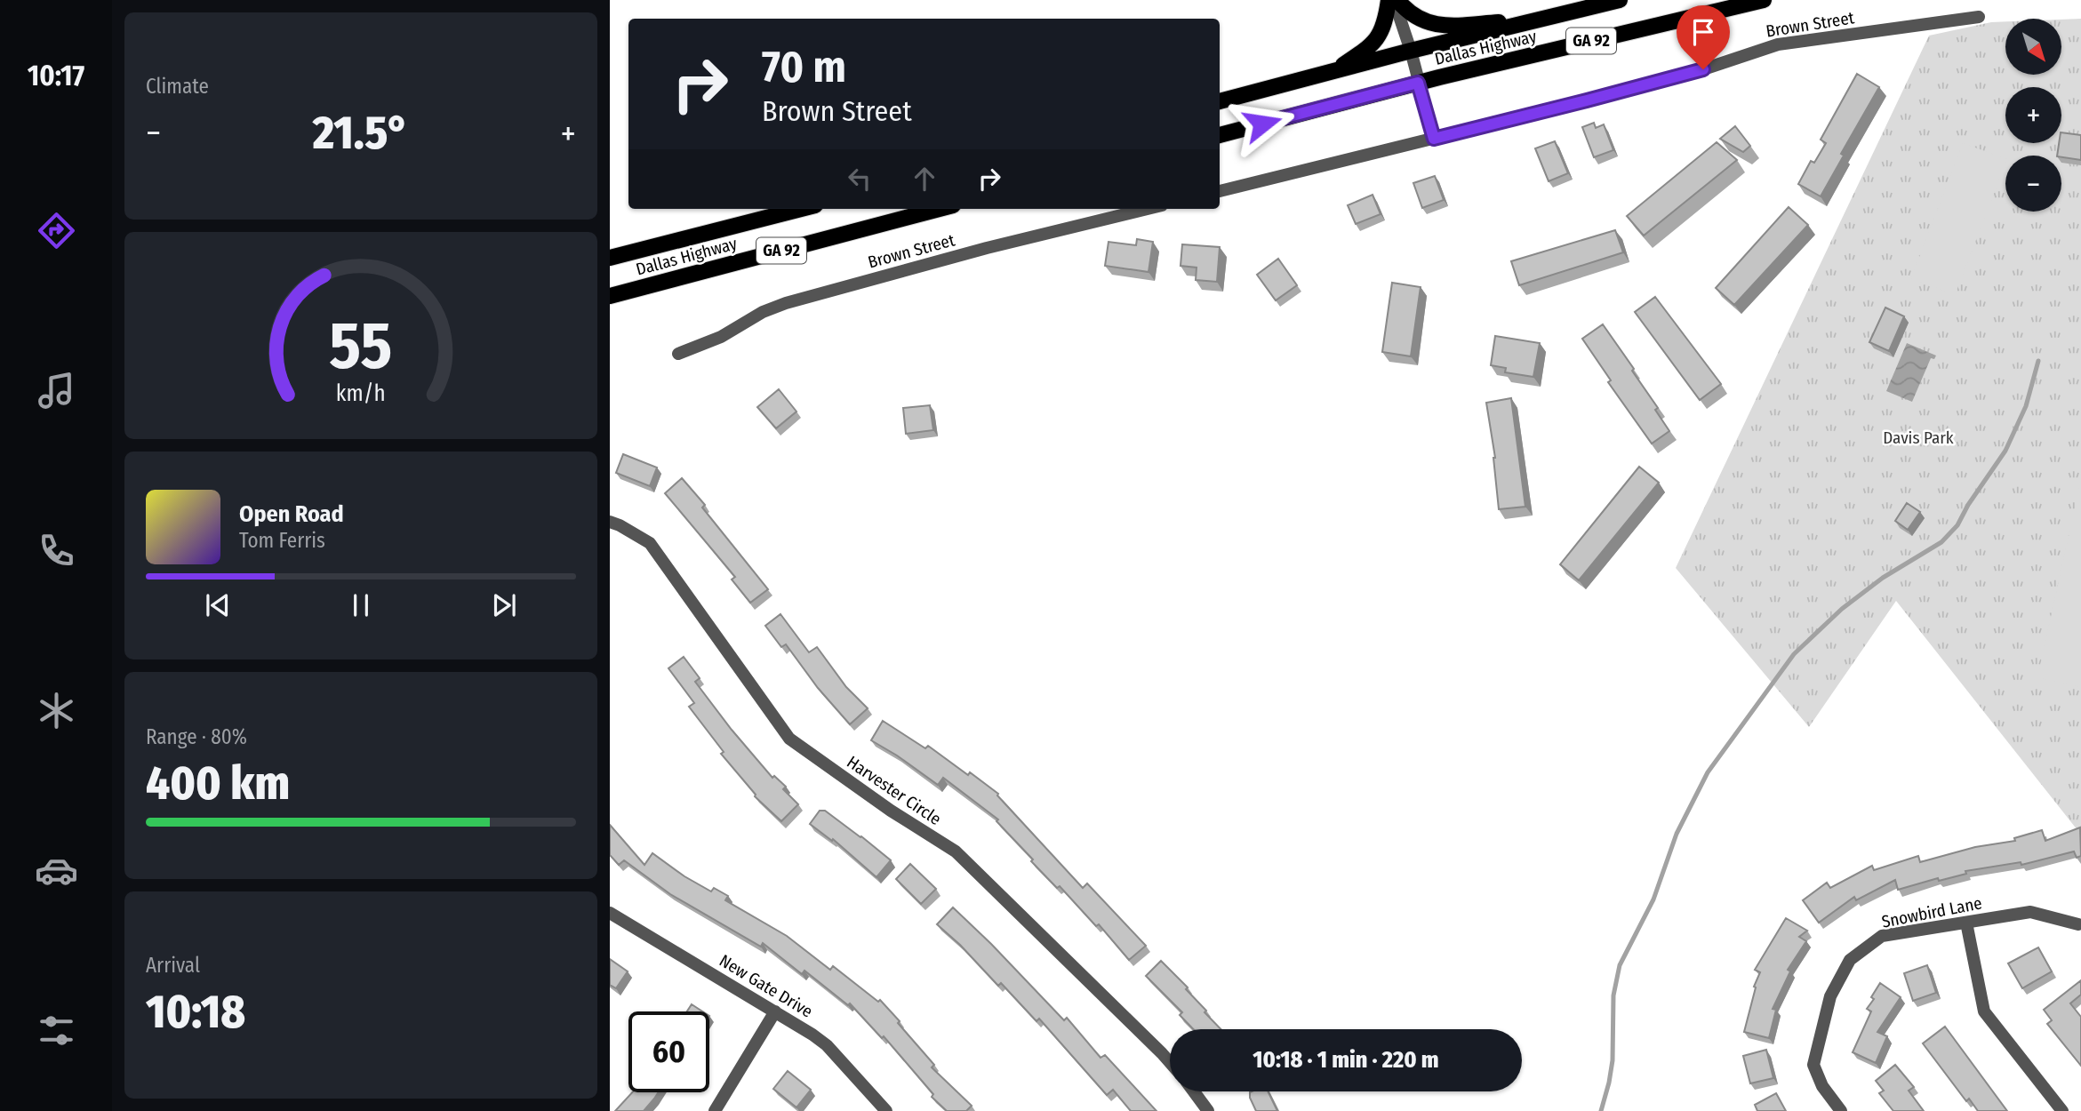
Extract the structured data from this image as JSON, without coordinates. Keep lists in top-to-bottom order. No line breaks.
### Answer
{"streets":{"main road":["GA 92","Dallas Highway"],"street":["Brown Street","Harvester Circle","Snowbird Lane","New Gate Drive"]},"parks":["Davis Park"],"north":"bottom right","page":{"tabs":"10:17","tile":["Climate",["Range · 80%","400 km"],["Arrival","10:18"]],"map_buttons":["+","−"],"turn":["70 m","Brown Street"],"heat":["−","21.5°","+"],"song":["Open Road","Tom Ferris"],"limit":"60","trip":"10:18 · 1 min · 220 m","gauge":["55","km/h"]}}
